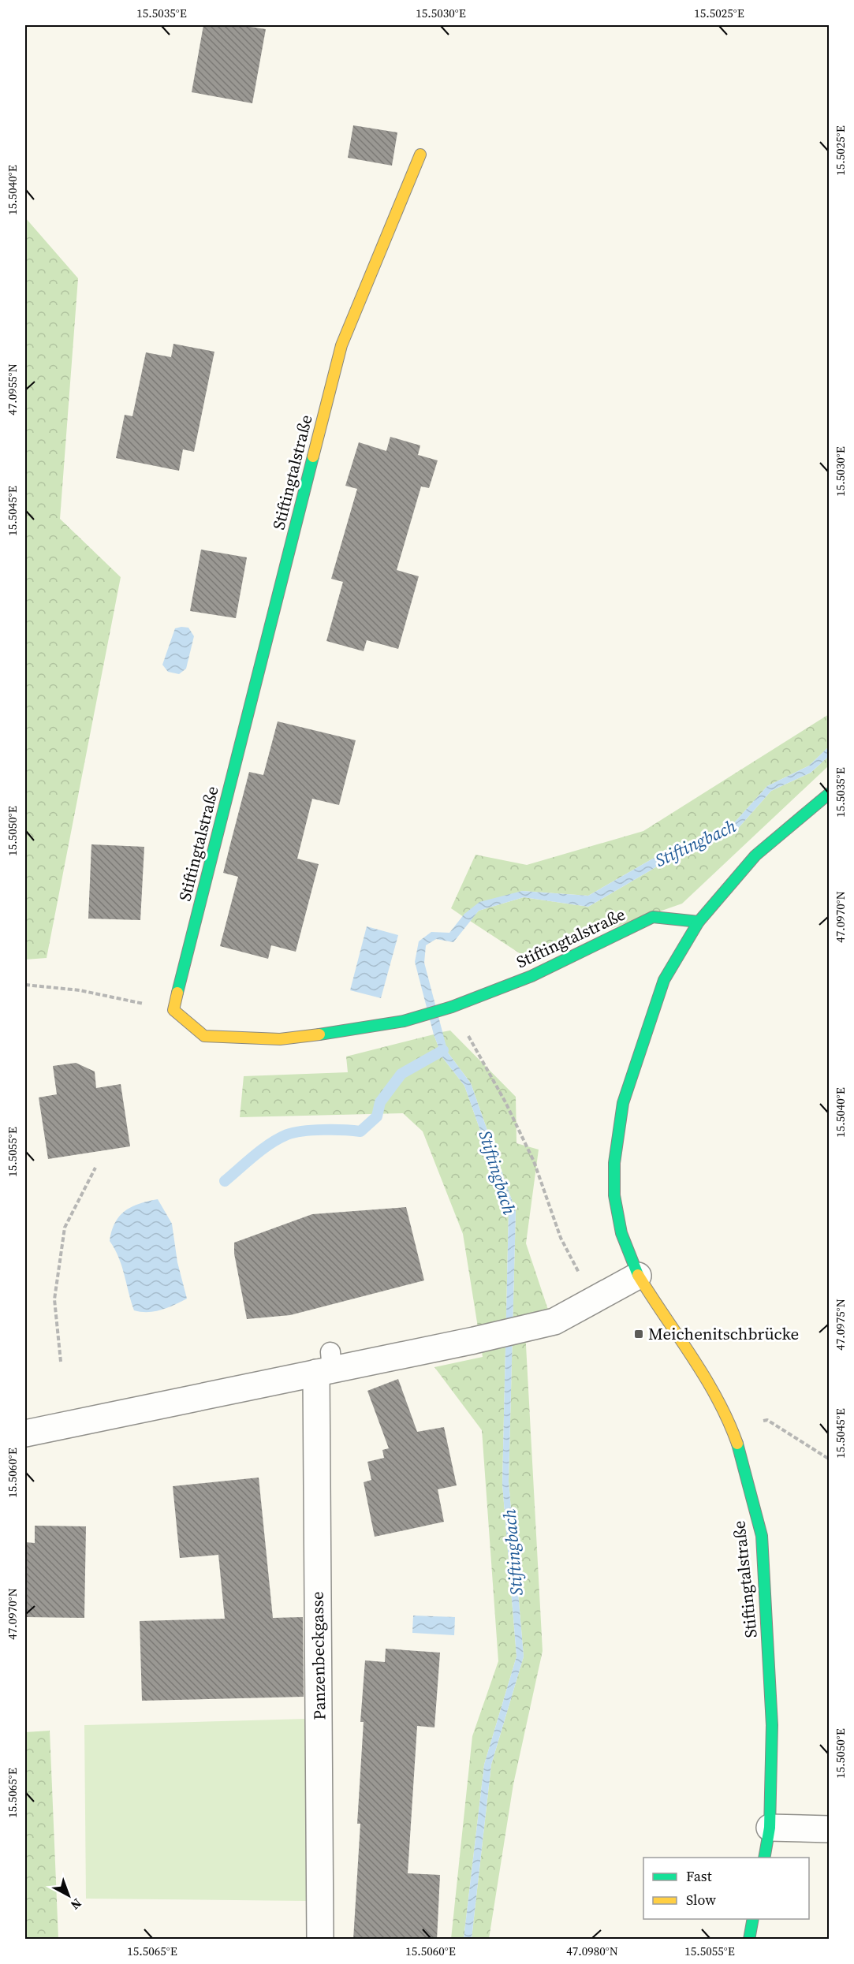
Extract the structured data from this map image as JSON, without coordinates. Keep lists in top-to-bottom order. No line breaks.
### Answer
{"streets":{"street":["Stiftingtalstraße","Panzenbeckgasse"]},"water":["Stiftingbach"],"places":{"transit":["Meichenitschbrücke"]},"legend":["Fast","Slow"],"north":"bottom right","coordinates":["15.5035°E","15.5030°E","15.5025°E","15.5040°E","47.0955°N","15.5045°E","15.5050°E","47.0970°N","15.5055°E","47.0975°N","15.5060°E","15.5065°E","47.0980°N"]}
